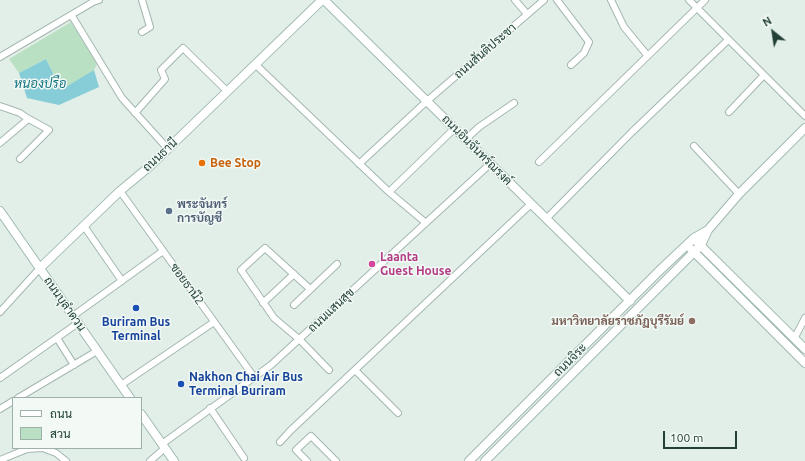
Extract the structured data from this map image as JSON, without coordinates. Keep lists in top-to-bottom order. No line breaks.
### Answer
{"streets":{"main road":["ถนนอินจันทร์ณรงค์","ถนนธานี","ถนนบุลำดวน","ถนนจิระ"],"street":["ถนนสันติประชา","ซอยธานี2","ถนนแสนสุข"]},"crossings":[["ถนนสันติประชา","ถนนอินจันทร์ณรงค์"],["ถนนอินจันทร์ณรงค์","ถนนธานี"],["ถนนอินจันทร์ณรงค์","ถนนแสนสุข"],["ถนนอินจันทร์ณรงค์","ถนนจิระ"],["ถนนธานี","ซอยธานี2"],["ถนนธานี","ถนนบุลำดวน"],["ซอยธานี2","ถนนแสนสุข"]],"water":["หนองปรือ"],"places":["Bee Stop","พระจันทร์ การบัญชี","Laanta Guest House","Buriram Bus Terminal","มหาวิทยาลัยราชภัฏบุรีรัมย์","Nakhon Chai Air Bus Terminal Buriram"],"legend":["ถนน","สวน"],"scale_bar":"100 m","north":"top left"}
